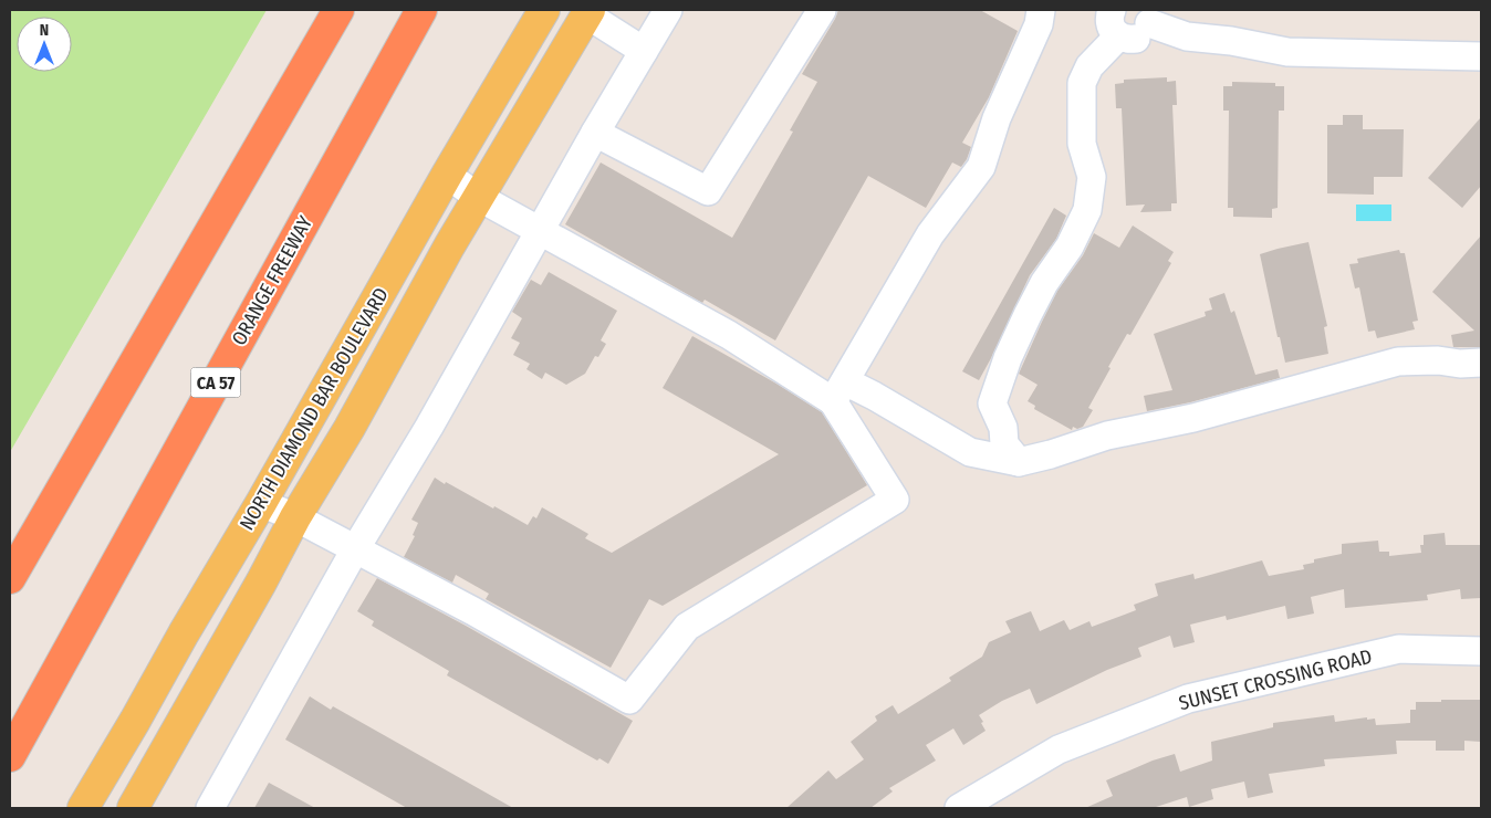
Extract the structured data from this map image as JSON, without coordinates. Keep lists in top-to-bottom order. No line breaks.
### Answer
{"streets":{"highway":["ORANGE FREEWAY","CA 57"],"main road":["NORTH DIAMOND BAR BOULEVARD"],"street":["SUNSET CROSSING ROAD"]},"north":"top"}
